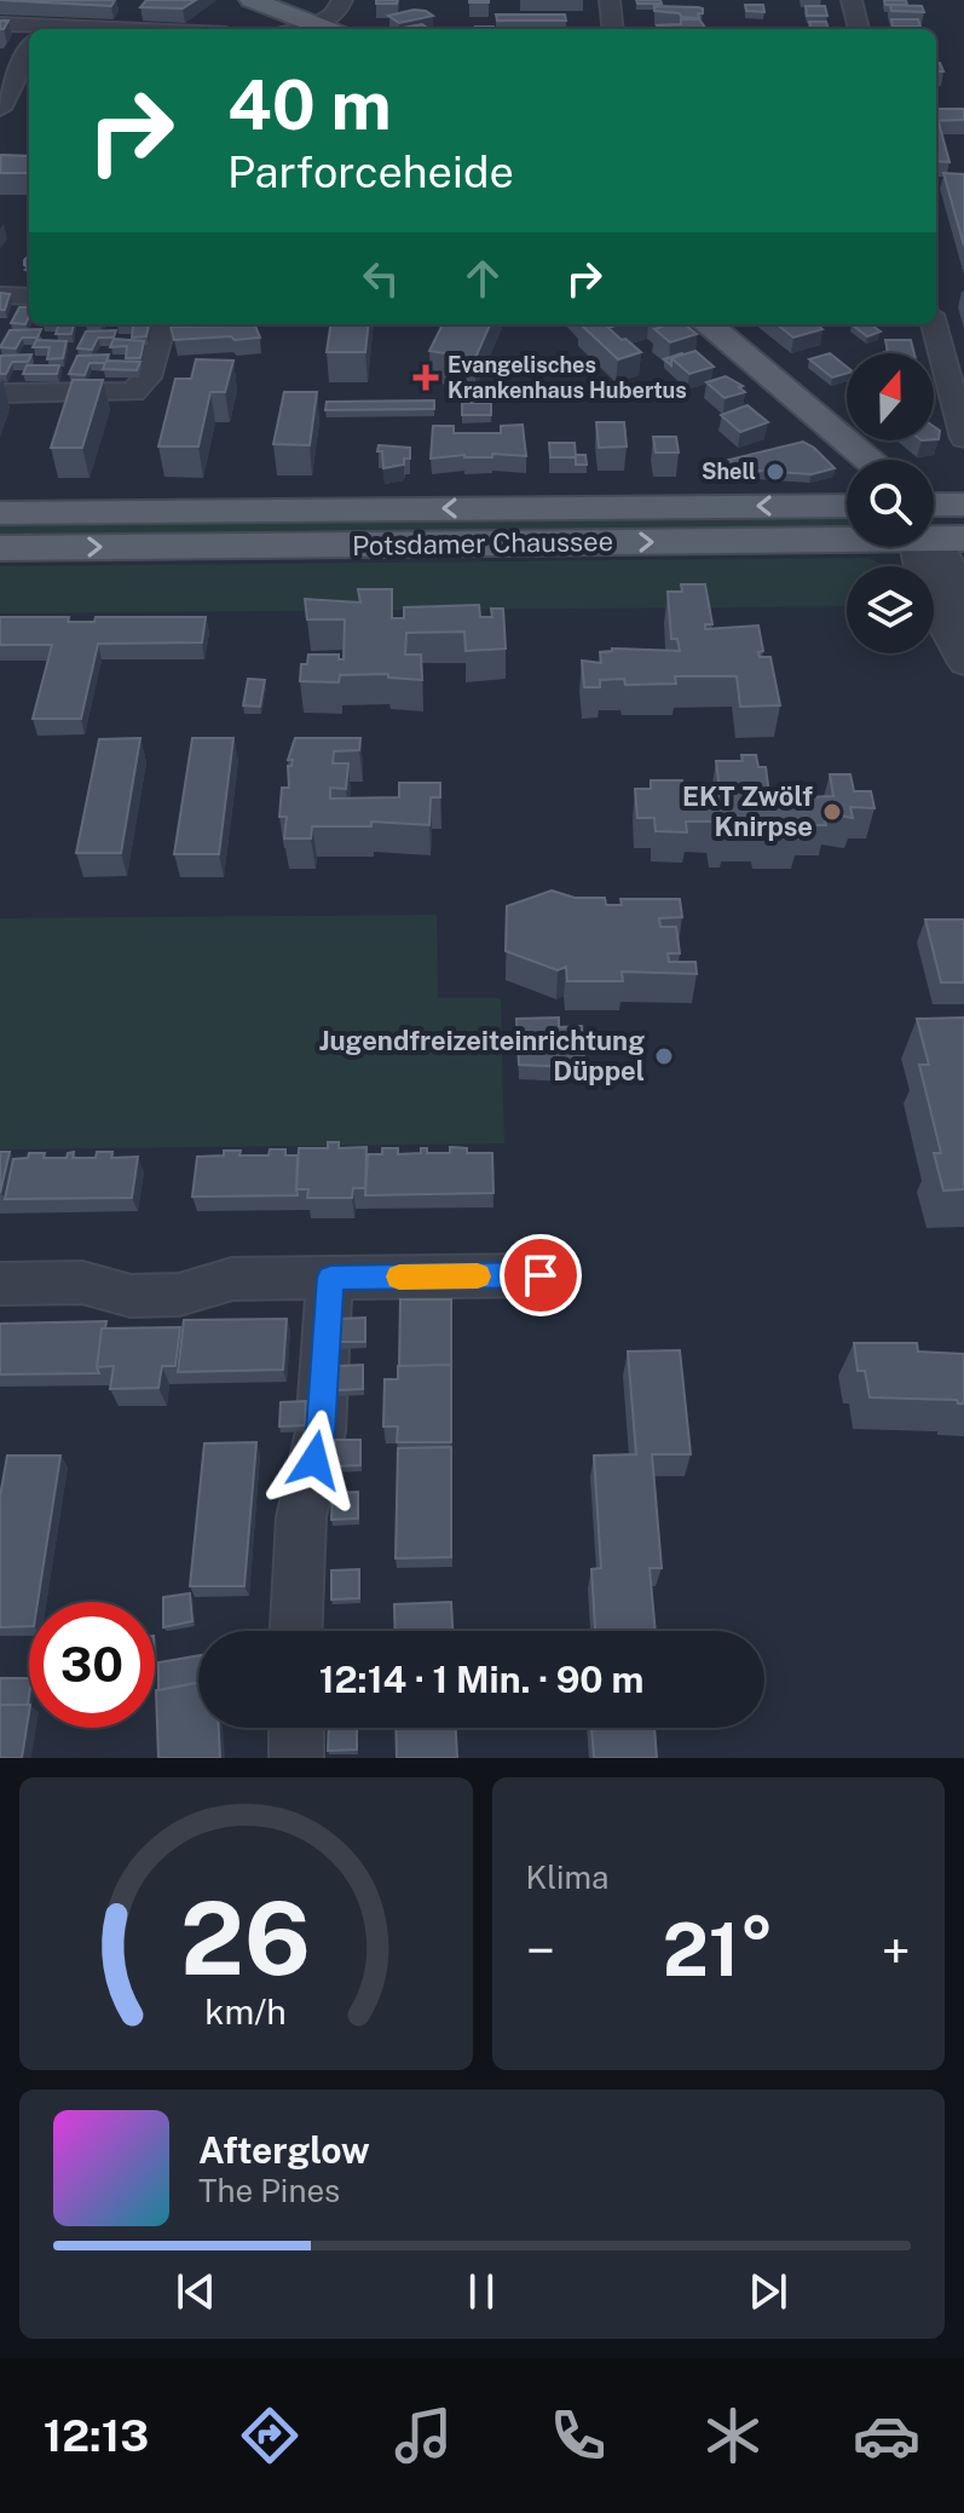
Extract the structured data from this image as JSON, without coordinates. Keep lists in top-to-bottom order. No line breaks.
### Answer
{"streets":{"main road":["Potsdamer Chaussee"]},"places":{"health":["Evangelisches Krankenhaus Hubertus"],"other":["Shell","EKT Zwölf Knirpse","Jugendfreizeiteinrichtung Düppel"]},"north":"top","page":{"turn":["40 m","Parforceheide"],"limit":"30","trip":"12:14 · 1 Min. · 90 m","tile":"Klima","heat":["−","21°","+"],"song":["Afterglow","The Pines"],"tabs":"12:13","gauge":["26","km/h"]}}
